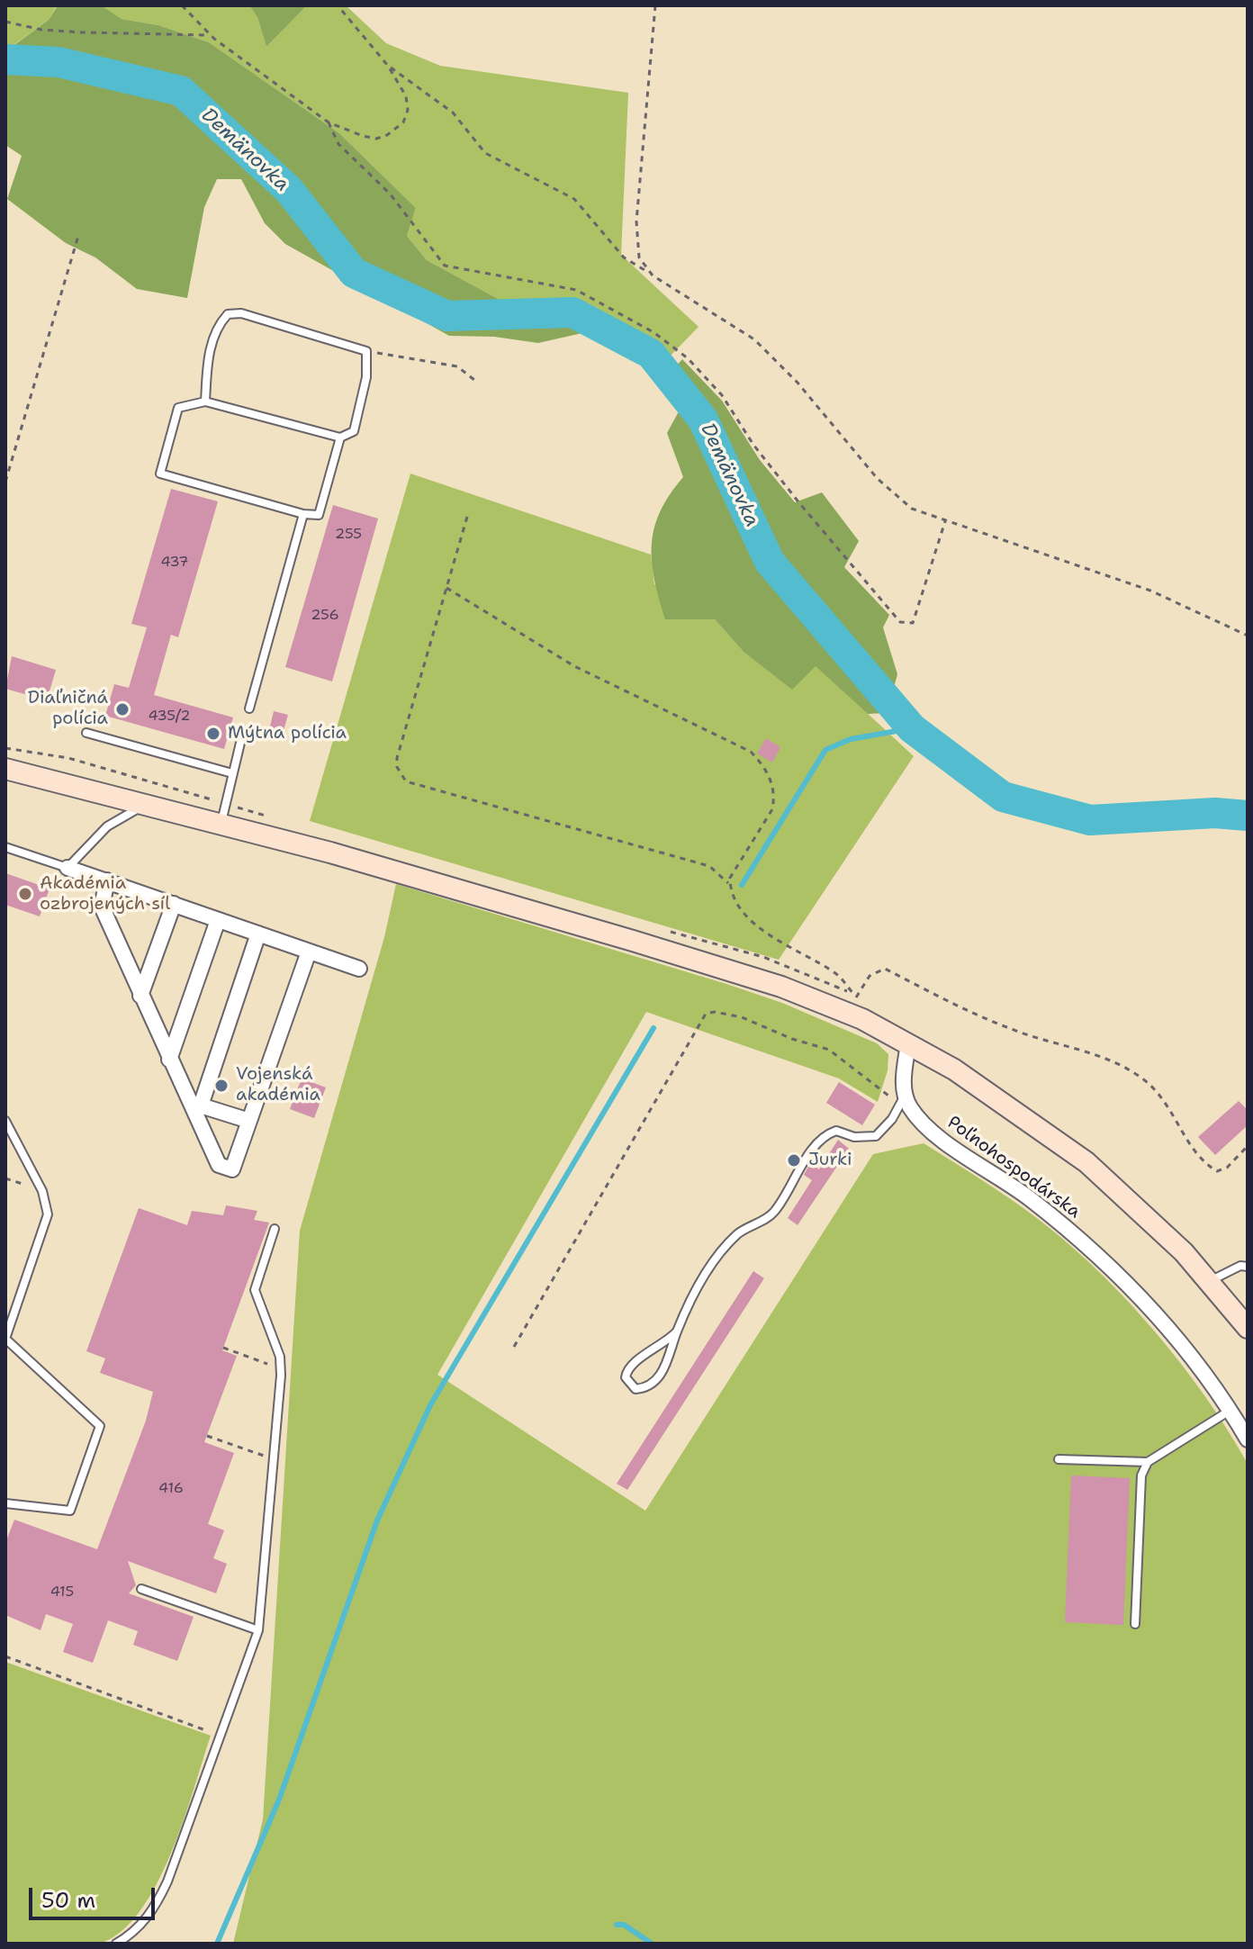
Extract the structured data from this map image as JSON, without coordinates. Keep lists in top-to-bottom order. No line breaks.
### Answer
{"streets":{"street":["Poľnohospodárska"]},"water":["Demänovka"],"places":["Diaľničná polícia","Mýtna polícia","Akadémia ozbrojených síl","Vojenská akadémia","Jurki"],"house_numbers":["255","437","256","435/2","416","415"],"scale_bar":"50 m"}
